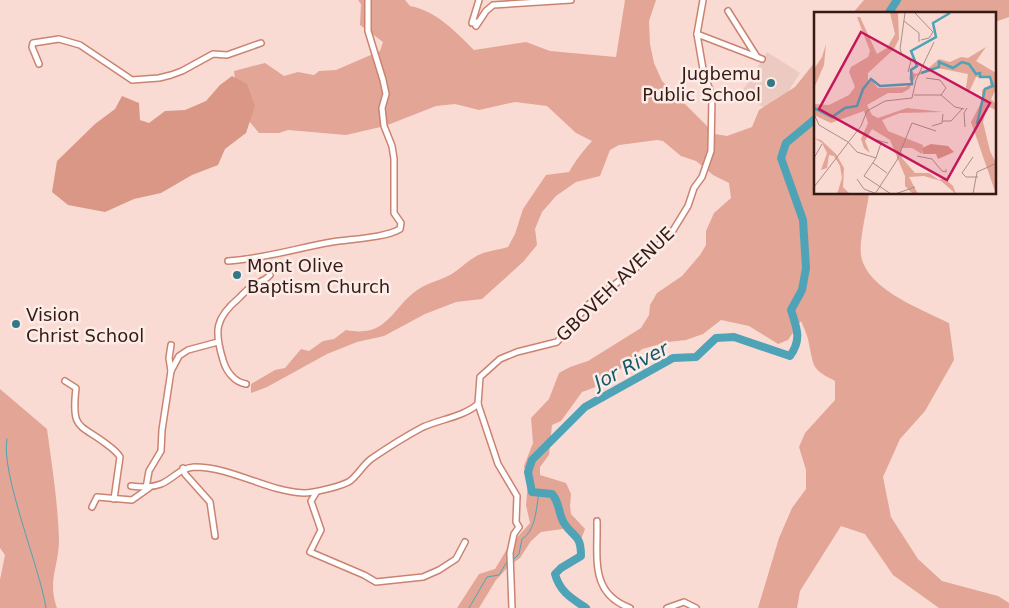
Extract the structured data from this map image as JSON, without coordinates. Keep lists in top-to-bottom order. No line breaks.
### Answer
{"streets":{"street":["GBOVEH AVENUE"]},"water":["Jor River"],"places":["Jugbemu Public School","Mont Olive Baptism Church","Vision Christ School"]}
